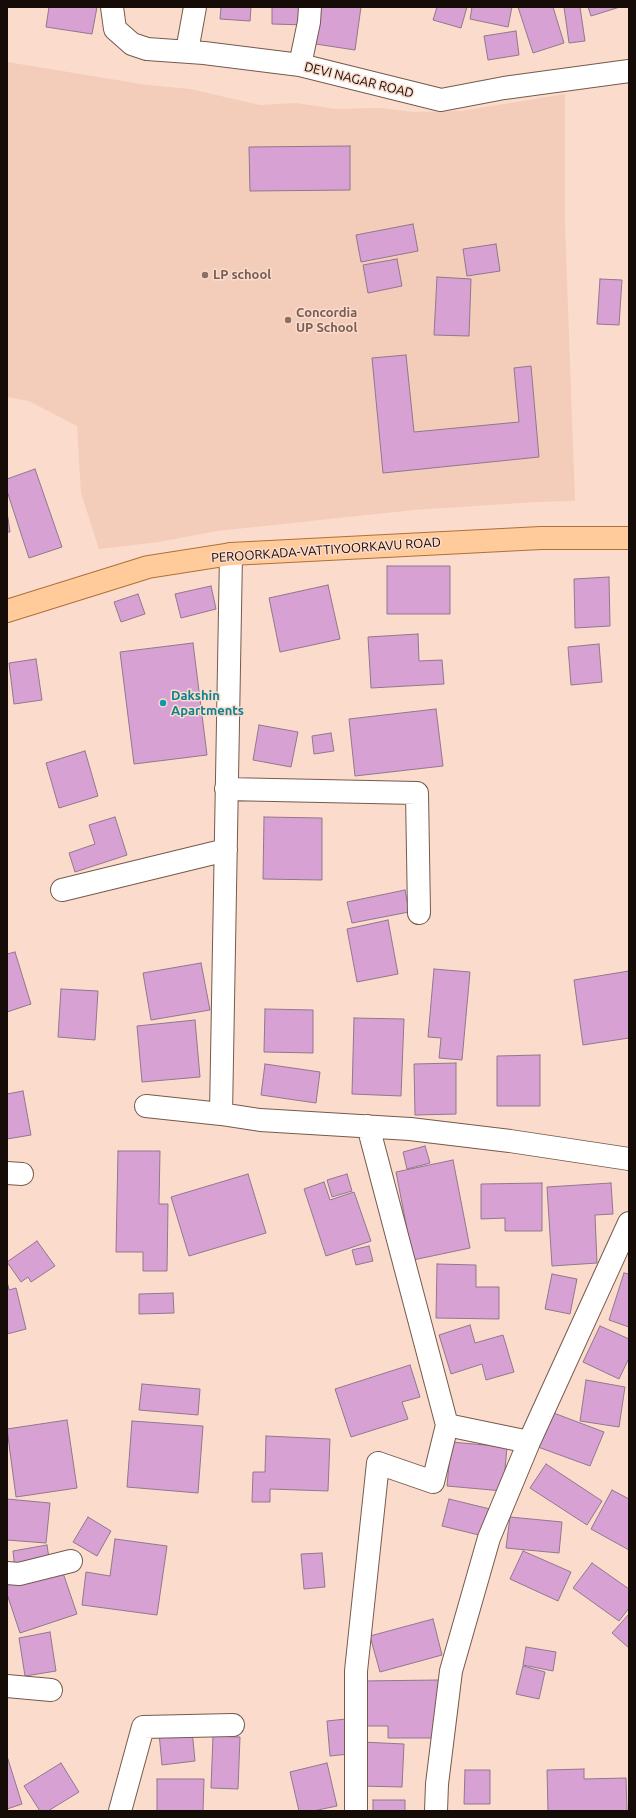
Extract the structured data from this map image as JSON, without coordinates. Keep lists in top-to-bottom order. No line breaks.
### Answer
{"streets":{"main road":["PEROORKADA-VATTIYOORKAVU ROAD"],"street":["DEVI NAGAR ROAD"]},"places":["LP school","Concordia UP School","Dakshin Apartments"]}
